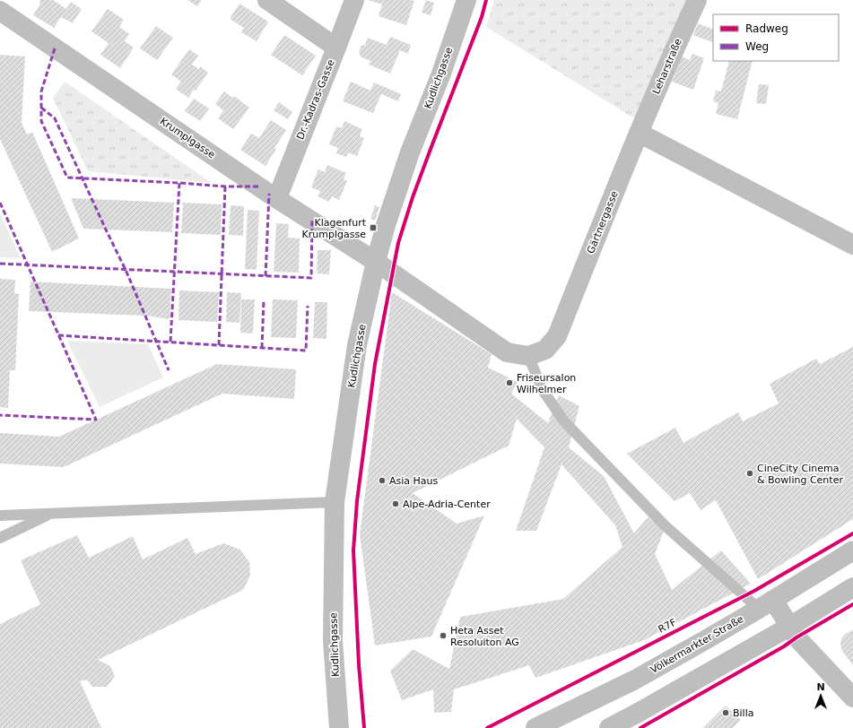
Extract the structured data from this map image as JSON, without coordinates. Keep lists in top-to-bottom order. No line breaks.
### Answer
{"streets":{"street":["Leharstraße","Kudlichgasse","Dr.-Kadras-Gasse","Krumplgasse","Gärtnergasse","Völkermarkter Straße"],"cycle path":["R7F"]},"crossings":[["Leharstraße","Gärtnergasse"],["Kudlichgasse","Krumplgasse"],["Dr.-Kadras-Gasse","Krumplgasse"]],"places":{"transit":["Klagenfurt Krumplgasse"],"other":["Friseursalon Wilhelmer","CineCity Cinema & Bowling Center","Asia Haus","Alpe-Adria-Center","Heta Asset Resoluiton AG","Billa"]},"legend":["Radweg","Weg"],"north":"top"}
